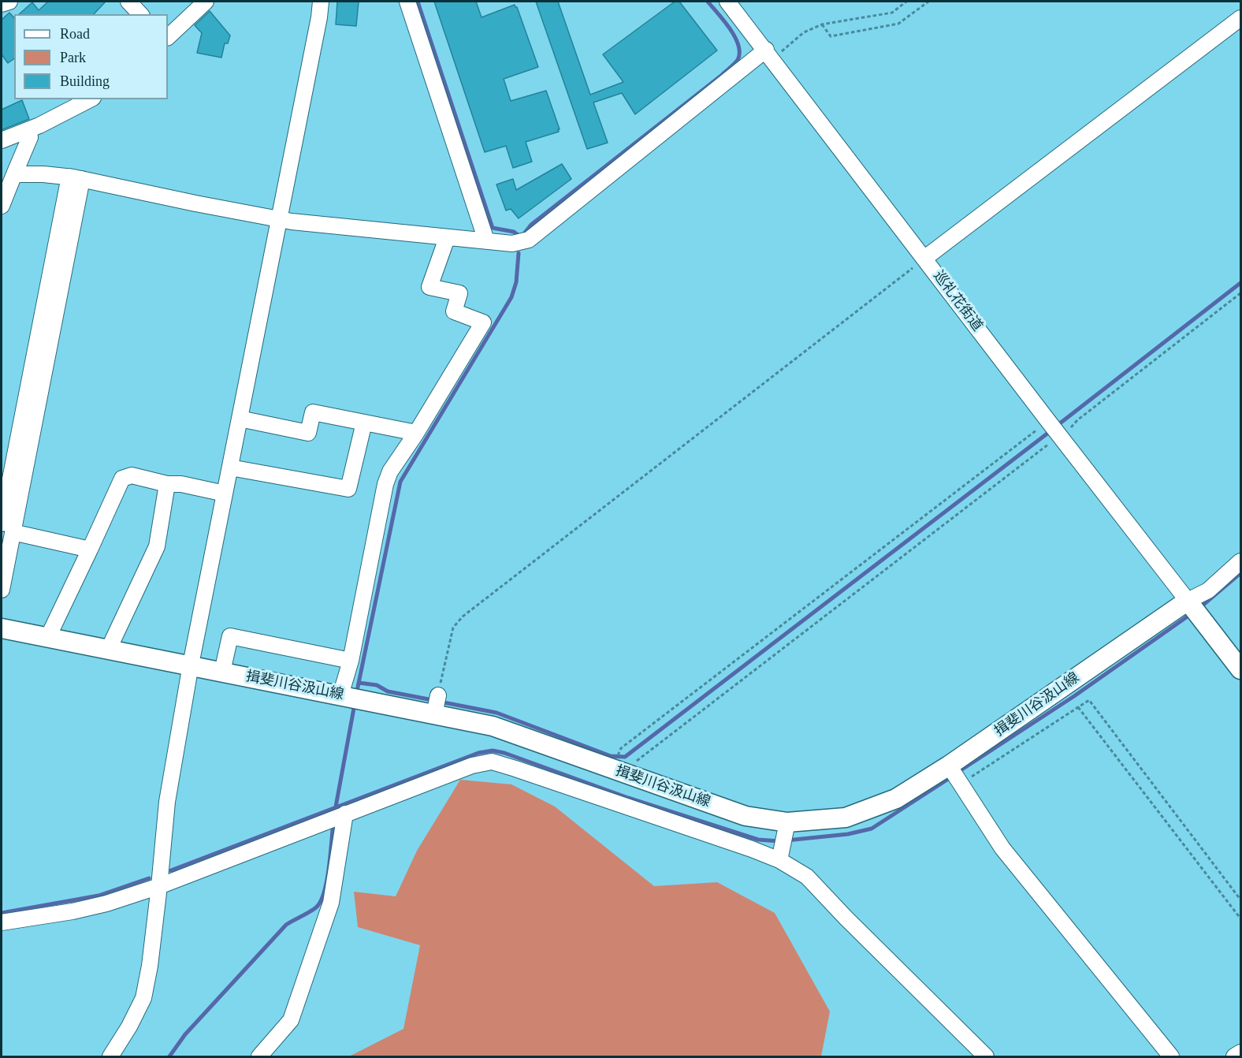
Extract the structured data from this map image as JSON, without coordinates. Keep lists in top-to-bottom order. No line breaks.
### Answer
{"streets":{"main road":["揖斐川谷汲山線"],"street":["巡礼花街道"]},"crossings":[["巡礼花街道","揖斐川谷汲山線"]],"legend":["Road","Park","Building"]}
